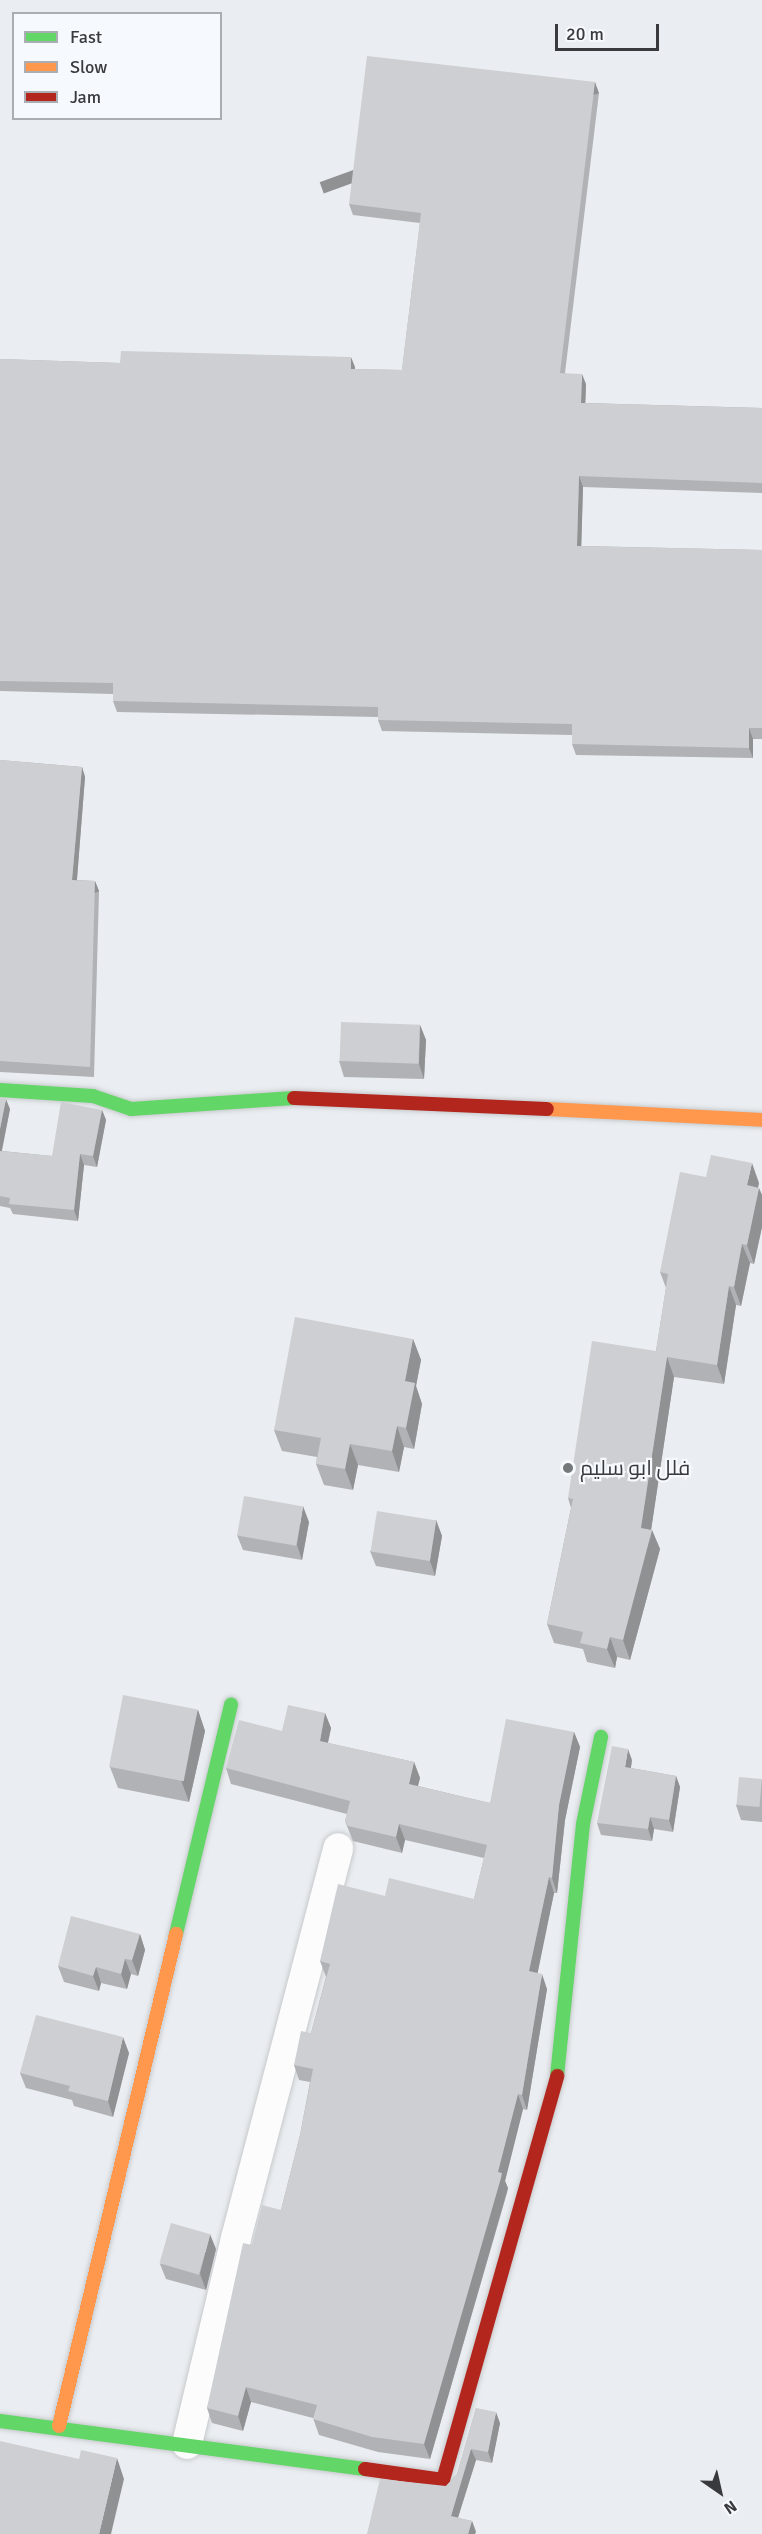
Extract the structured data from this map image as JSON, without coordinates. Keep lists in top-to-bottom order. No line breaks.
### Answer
{"places":["فلل ابو سليم"],"legend":["Fast","Slow","Jam"],"scale_bar":"20 m","north":"bottom right"}
